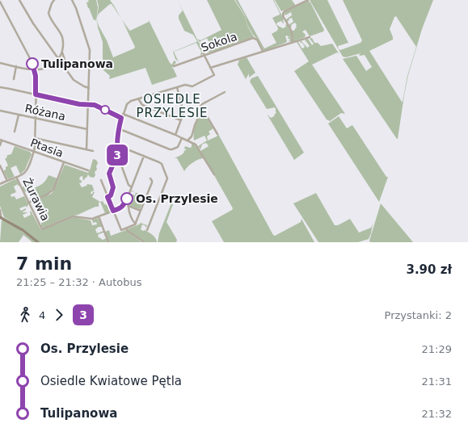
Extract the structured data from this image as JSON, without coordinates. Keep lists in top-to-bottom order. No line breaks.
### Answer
{"streets":{"street":["Sokola","Różana","Ptasia","Żurawia"]},"districts":["OSIEDLE PRZYLESIE"],"places":["Tulipanowa","Os. Przylesie"],"lines":["bus line 3"],"page":{"on_map":"3","heading":["7 min","21:25 – 21:32 · Autobus","3.90 zł"],"legs":["4","3","Przystanki: 2"],"list":[{"name":"Os. Przylesie","value":"21:29"},{"name":"Osiedle Kwiatowe Pętla","value":"21:31"},{"name":"Tulipanowa","value":"21:32"}]}}
